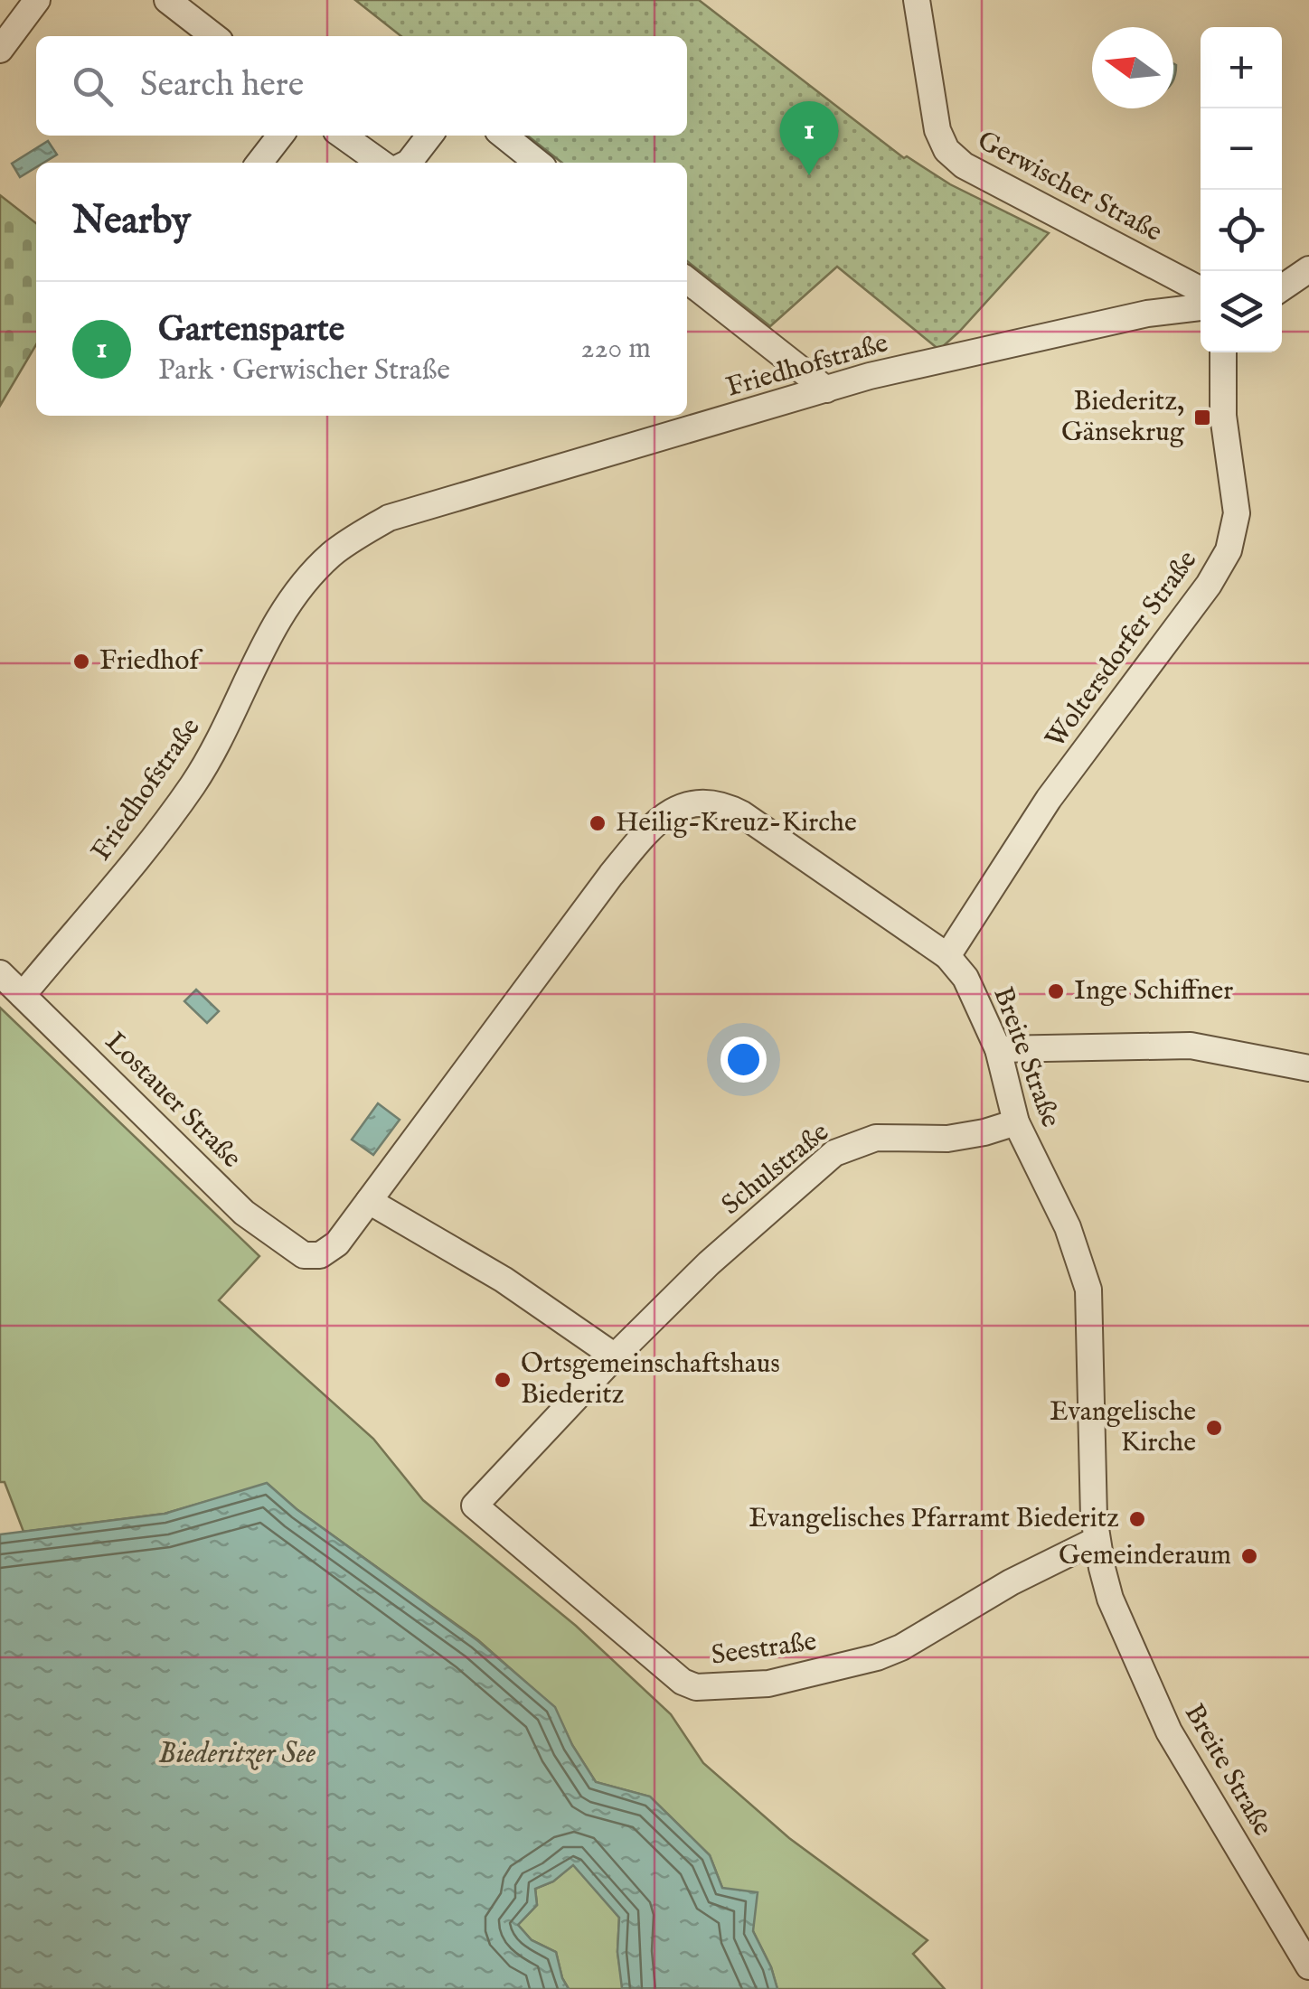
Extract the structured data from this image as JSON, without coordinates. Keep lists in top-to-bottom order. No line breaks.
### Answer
{"streets":{"street":["Gerwischer Straße","Friedhofstraße","Woltersdorfer Straße","Breite Straße","Lostauer Straße","Schulstraße","Seestraße"]},"crossings":[["Friedhofstraße","Lostauer Straße"],["Woltersdorfer Straße","Breite Straße"],["Breite Straße","Lostauer Straße"],["Breite Straße","Schulstraße"],["Breite Straße","Seestraße"],["Schulstraße","Seestraße"]],"water":["Biederitzer See"],"places":{"transit":["Biederitz, Gänsekrug"],"other":["Friedhof","Heilig-Kreuz-Kirche","Inge Schiffner","Ortsgemeinschaftshaus Biederitz","Evangelische Kirche","Evangelisches Pfarramt Biederitz","Gemeinderaum"]},"north":"left","page":{"map_buttons":["+","−"],"search":"Search here","pins":"1","heading":"Nearby","list":[{"mark":"1","name":"Gartensparte","note":"Park · Gerwischer Straße","value":"220 m"}]}}
